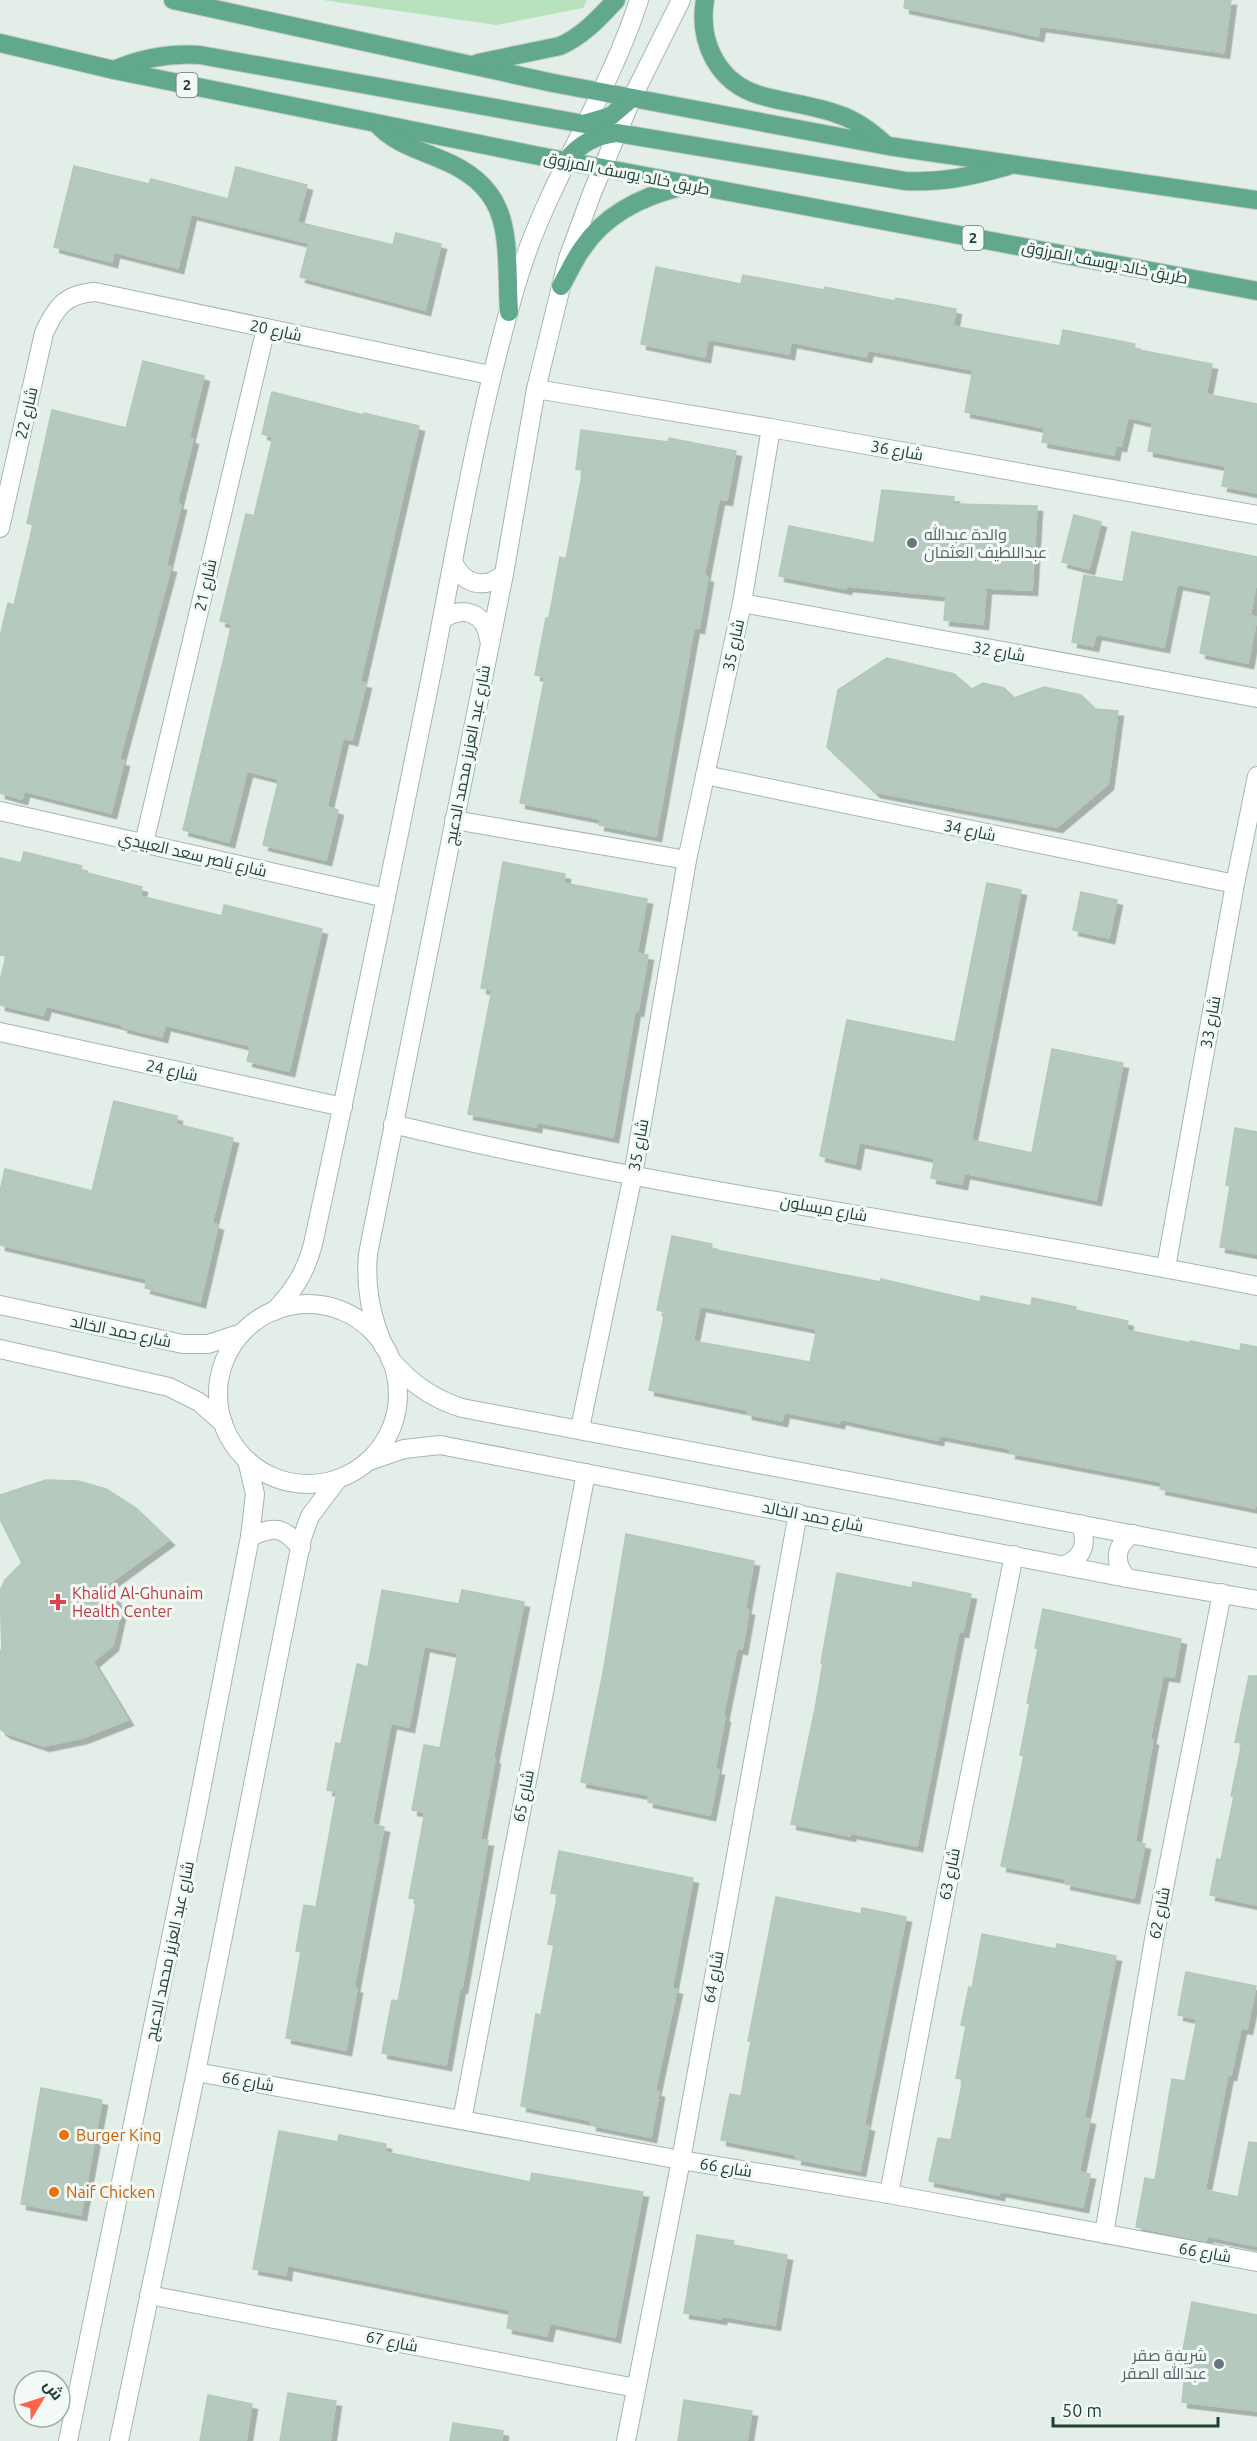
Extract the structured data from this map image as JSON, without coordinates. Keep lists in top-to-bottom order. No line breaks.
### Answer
{"streets":{"main road":["2","طريق خالد يوسف المرزوق"],"street":["شارع 20","شارع 22","شارع 36","شارع 21","شارع 35","شارع 32","شارع عبد العزيز محمد الدعيج","شارع 34","شارع ناصر سعد العبيدي","شارع 33","شارع 24","شارع ميسلون","شارع حمد الخالد","شارع 65","شارع 63","شارع 62","شارع 64","شارع 66","شارع 67"]},"crossings":[["طريق خالد يوسف المرزوق","شارع عبد العزيز محمد الدعيج"],["شارع 20","شارع 22"],["شارع 20","شارع 21"],["شارع 36","شارع 35"],["شارع 36","شارع عبد العزيز محمد الدعيج"],["شارع 21","شارع ناصر سعد العبيدي"],["شارع 35","شارع 32"],["شارع 35","شارع 34"],["شارع 35","شارع ميسلون"],["شارع عبد العزيز محمد الدعيج","شارع ميسلون"],["شارع عبد العزيز محمد الدعيج","شارع حمد الخالد"],["شارع 34","شارع 33"],["شارع 33","شارع ميسلون"],["شارع حمد الخالد","شارع 65"],["شارع حمد الخالد","شارع 63"],["شارع حمد الخالد","شارع 62"],["شارع حمد الخالد","شارع 64"],["شارع 65","شارع 66"],["شارع 63","شارع 66"],["شارع 62","شارع 66"],["شارع 64","شارع 66"],["شارع 64","شارع 67"]],"places":{"other":["والدة عبدالله عبداللطيف العثمان","Burger King","Naif Chicken","شريفة صقر عبدالله الصقر"],"health":["Khalid Al-Ghunaim Health Center"]},"scale_bar":"50 m","north":"top right"}
